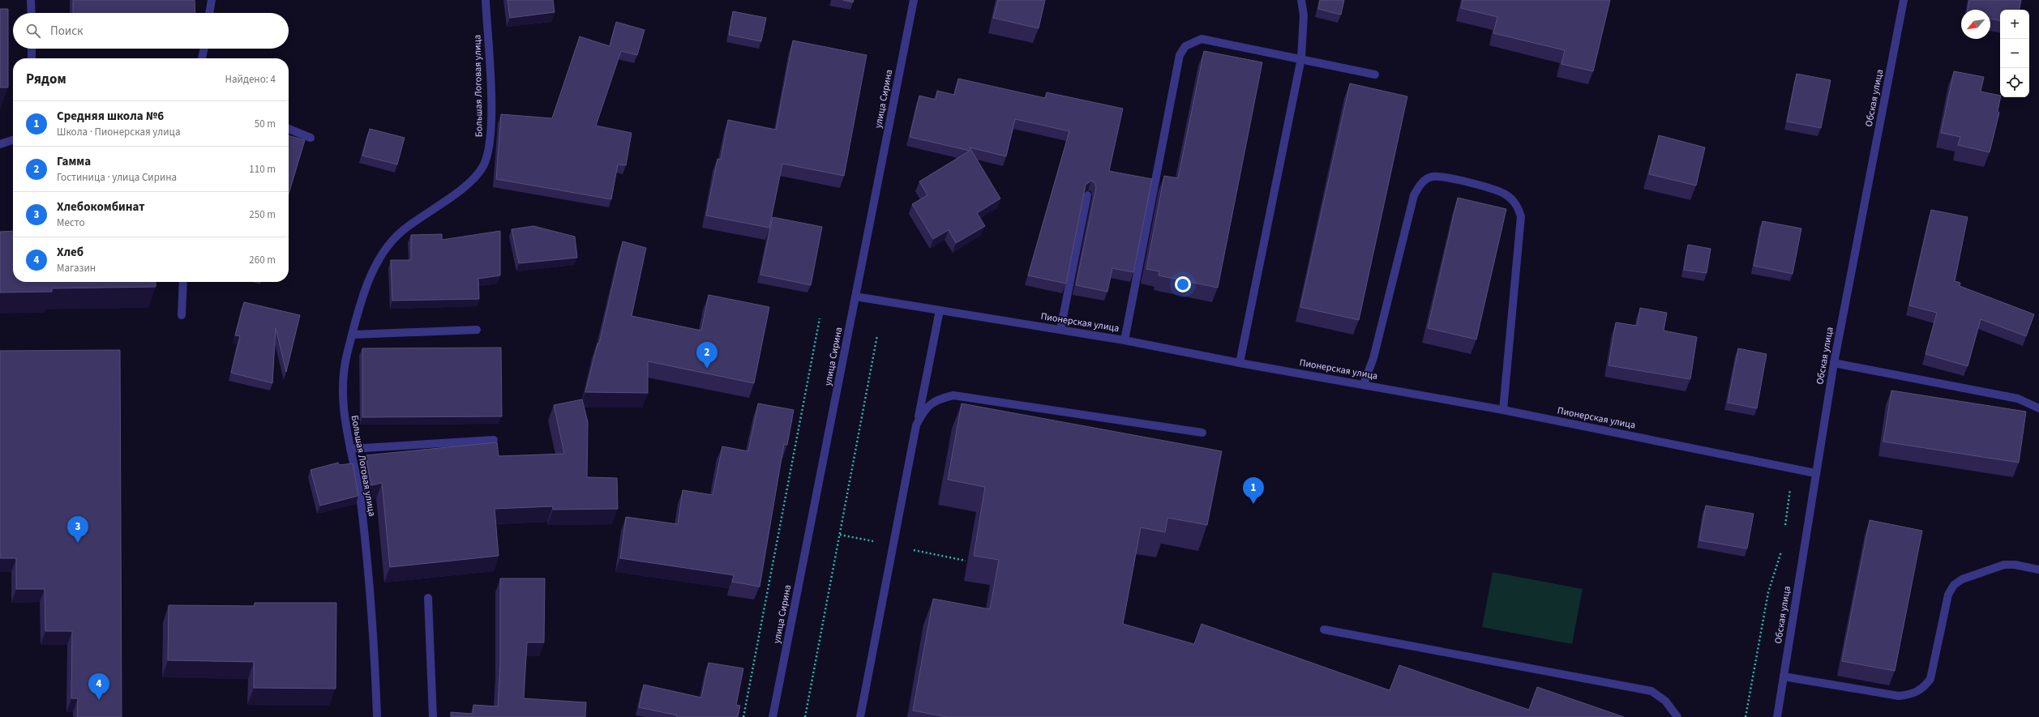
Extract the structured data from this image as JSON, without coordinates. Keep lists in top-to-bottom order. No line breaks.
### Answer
{"streets":{"street":["Большая Логовая улица","Обская улица","улица Сирина","Пионерская улица"]},"crossings":[["Обская улица","Пионерская улица"],["улица Сирина","Пионерская улица"]],"north":"bottom left","page":{"map_buttons":["+","−"],"search":"Поиск","heading":["Рядом","Найдено: 4"],"list":[{"mark":"1","name":"Средняя школа №6","note":"Школа · Пионерская улица","value":"50 m"},{"mark":"2","name":"Гамма","note":"Гостиница · улица Сирина","value":"110 m"},{"mark":"3","name":"Хлебокомбинат","note":"Место","value":"250 m"},{"mark":"4","name":"Хлеб","note":"Магазин","value":"260 m"}],"pins":["2","1","3","4"]}}
